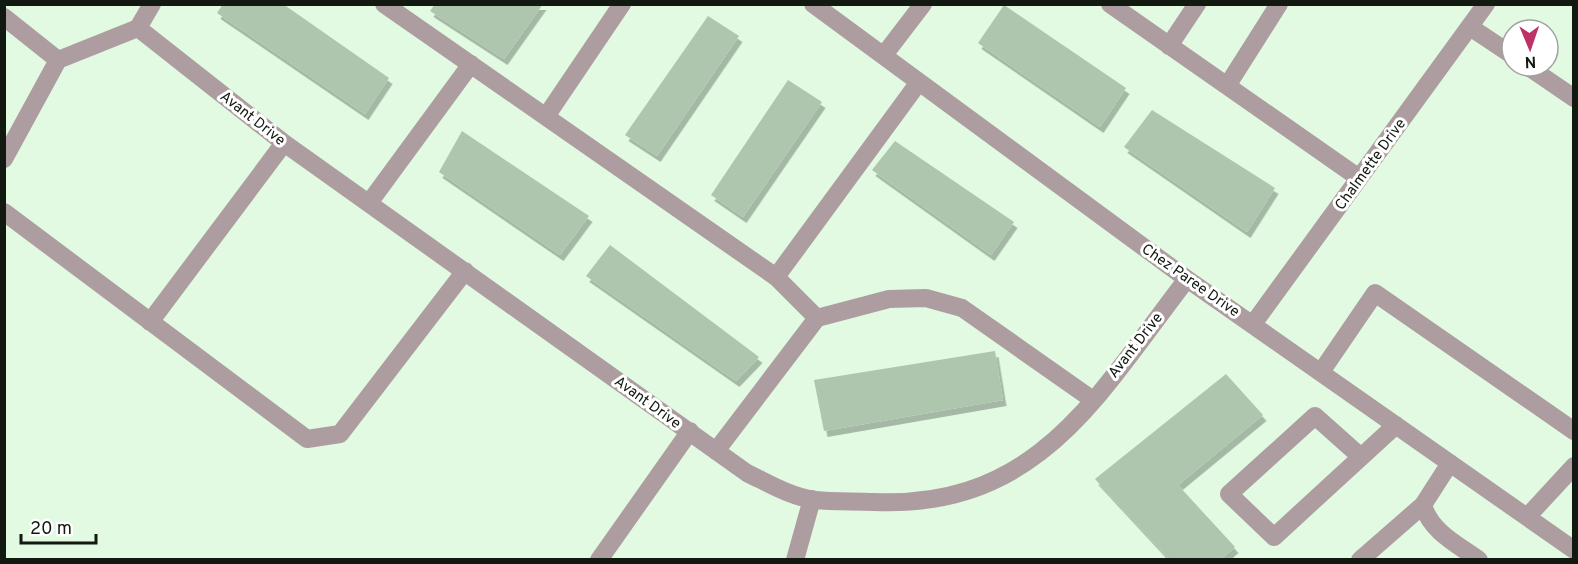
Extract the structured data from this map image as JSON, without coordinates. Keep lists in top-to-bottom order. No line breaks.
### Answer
{"streets":{"street":["Avant Drive","Chalmette Drive","Chez Paree Drive"]},"crossings":[["Avant Drive","Chez Paree Drive"],["Chalmette Drive","Chez Paree Drive"]],"scale_bar":"20 m","north":"bottom"}
